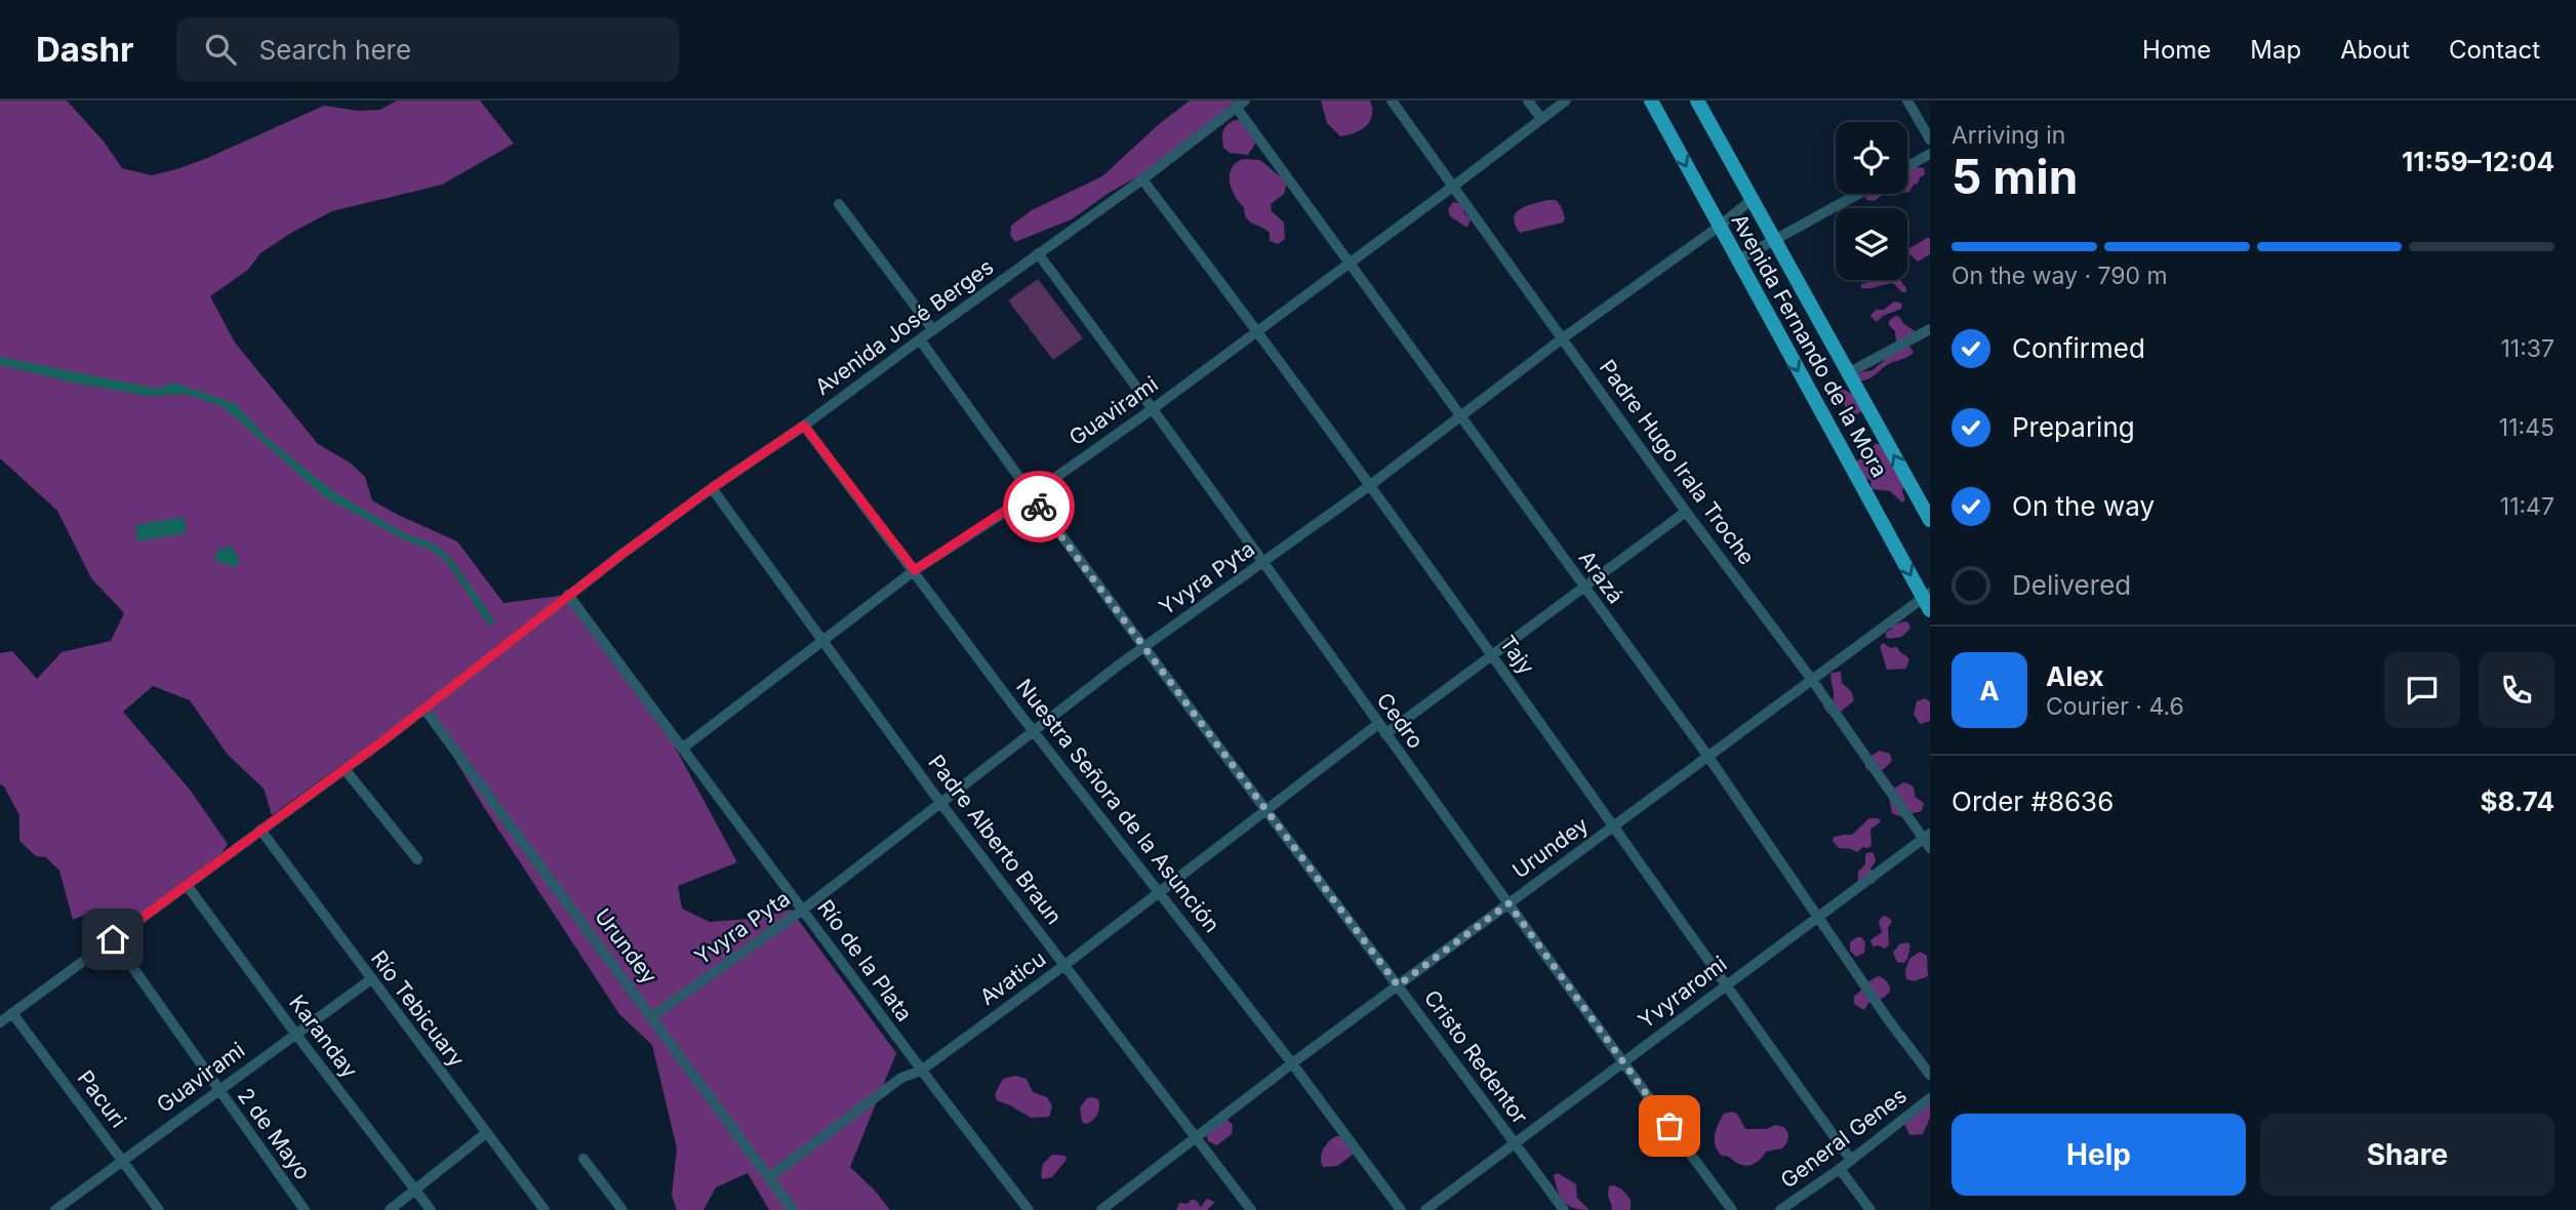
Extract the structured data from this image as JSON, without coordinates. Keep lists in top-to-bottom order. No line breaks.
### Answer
{"streets":{"main road":["Avenida Fernando de la Mora"],"street":["Avenida José Berges","Guavirami","Padre Hugo Irala Troche","Arazá","Yvyra Pyta","Tajy","Cedro","Nuestra Señora de la Asunción","Padre Alberto Braun","Urundey","Río de la Plata","Avaticu","Yvyraromi","Río Tebicuary","Karanday","Cristo Redentor","Pacuri","2 de Mayo","General Genes"]},"crossings":[["Avenida José Berges","Arazá"],["Avenida José Berges","Tajy"],["Avenida José Berges","Cedro"],["Avenida José Berges","Nuestra Señora de la Asunción"],["Avenida José Berges","Padre Alberto Braun"],["Avenida José Berges","Urundey"],["Avenida José Berges","Río de la Plata"],["Avenida José Berges","Río Tebicuary"],["Avenida José Berges","Karanday"],["Avenida José Berges","Cristo Redentor"],["Avenida José Berges","Pacuri"],["Avenida José Berges","2 de Mayo"],["Avenida Fernando de la Mora","Yvyra Pyta"],["Avenida Fernando de la Mora","Urundey"],["Guavirami","Padre Hugo Irala Troche"],["Guavirami","Arazá"],["Guavirami","Tajy"],["Guavirami","Cedro"],["Guavirami","Nuestra Señora de la Asunción"],["Guavirami","Padre Alberto Braun"],["Guavirami","Río de la Plata"],["Guavirami","Río Tebicuary"],["Guavirami","Karanday"],["Guavirami","Cristo Redentor"],["Guavirami","Pacuri"],["Guavirami","2 de Mayo"],["Padre Hugo Irala Troche","Yvyra Pyta"],["Padre Hugo Irala Troche","Urundey"],["Padre Hugo Irala Troche","Avaticu"],["Padre Hugo Irala Troche","Yvyraromi"],["Arazá","Yvyra Pyta"],["Arazá","Urundey"],["Arazá","Avaticu"],["Arazá","Yvyraromi"],["Yvyra Pyta","Tajy"],["Yvyra Pyta","Cedro"],["Yvyra Pyta","Nuestra Señora de la Asunción"],["Yvyra Pyta","Padre Alberto Braun"],["Yvyra Pyta","Urundey"],["Yvyra Pyta","Río de la Plata"],["Yvyra Pyta","Cristo Redentor"],["Tajy","Urundey"],["Tajy","Avaticu"],["Tajy","Yvyraromi"],["Tajy","General Genes"],["Cedro","Urundey"],["Cedro","Avaticu"],["Cedro","Yvyraromi"],["Nuestra Señora de la Asunción","Urundey"],["Nuestra Señora de la Asunción","Avaticu"],["Padre Alberto Braun","Urundey"],["Padre Alberto Braun","Avaticu"],["Urundey","Avaticu"],["Urundey","Cristo Redentor"],["Río de la Plata","Avaticu"],["Avaticu","Cristo Redentor"],["Yvyraromi","Cristo Redentor"]],"page":{"header":"Dashr","search":"Search here","nav":["Home","Map","About","Contact"],"heading":["5 min","Arriving in","11:59–12:04"],"panel":["Alex","Courier · 4.6","Order #8636","$8.74"],"bar":"On the way · 790 m","list":[["Confirmed","11:37"],["Preparing","11:45"],["On the way","11:47"],"Delivered"],"round":"A","buttons":["Help","Share"]}}
